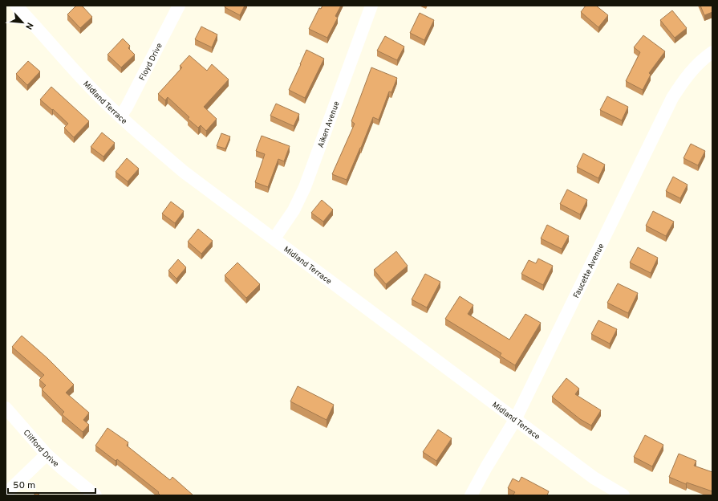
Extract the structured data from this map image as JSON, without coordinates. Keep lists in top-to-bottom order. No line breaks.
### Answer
{"streets":{"street":["Floyd Drive","Midland Terrace","Aiken Avenue","Faucette Avenue","Clifford Drive"]},"crossings":[["Floyd Drive","Midland Terrace"],["Midland Terrace","Aiken Avenue"],["Midland Terrace","Faucette Avenue"]],"scale_bar":"50 m","north":"bottom right"}
